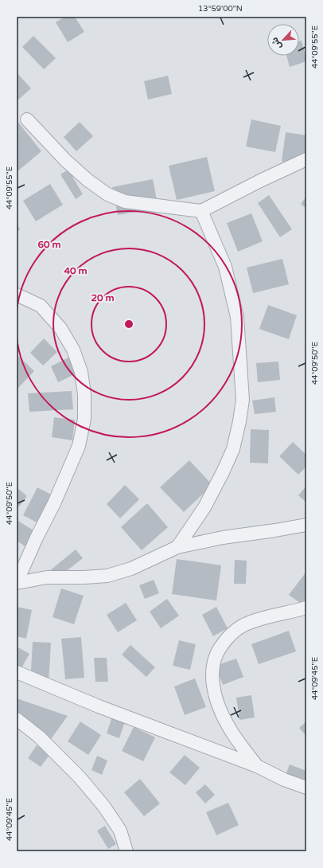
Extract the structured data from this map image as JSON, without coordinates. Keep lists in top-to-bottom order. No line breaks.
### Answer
{"north":"bottom left","coordinates":["13°59'00\"N","44°09'55\"E","44°09'50\"E","44°09'45\"E"],"rings":["60 m","40 m","20 m"]}
